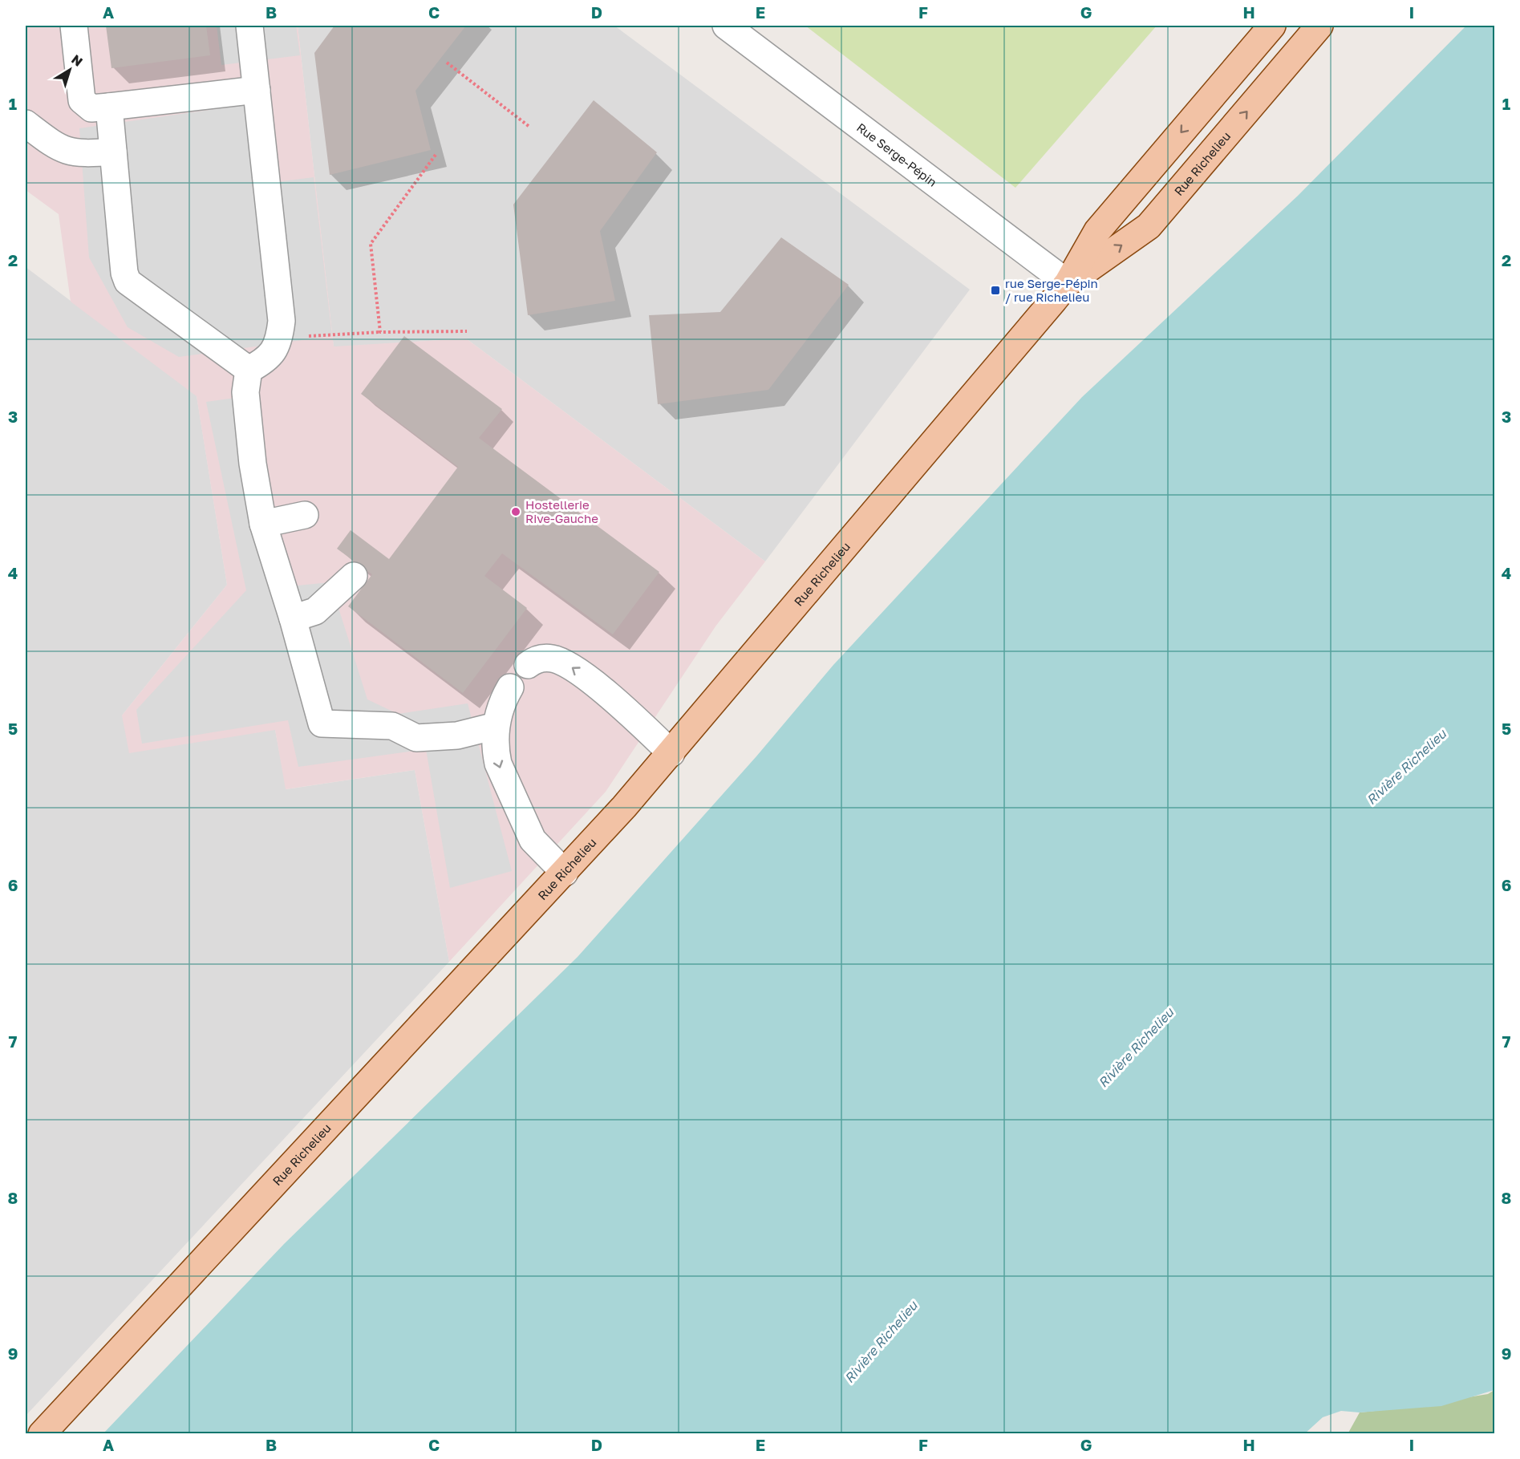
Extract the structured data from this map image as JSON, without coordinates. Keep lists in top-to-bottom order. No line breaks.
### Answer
{"streets":{"main road":["Rue Richelieu"],"street":["Rue Serge-Pépin"]},"crossings":[["Rue Serge-Pépin","Rue Richelieu"]],"water":["Rivière Richelieu"],"places":{"transit":["rue Serge-Pépin / rue Richelieu"],"other":["Hostellerie Rive-Gauche"]},"north":"top right","grid":{"columns":["A","B","C","D","E","F","G","H","I"],"rows":["1","2","3","4","5","6","7","8","9"]}}
